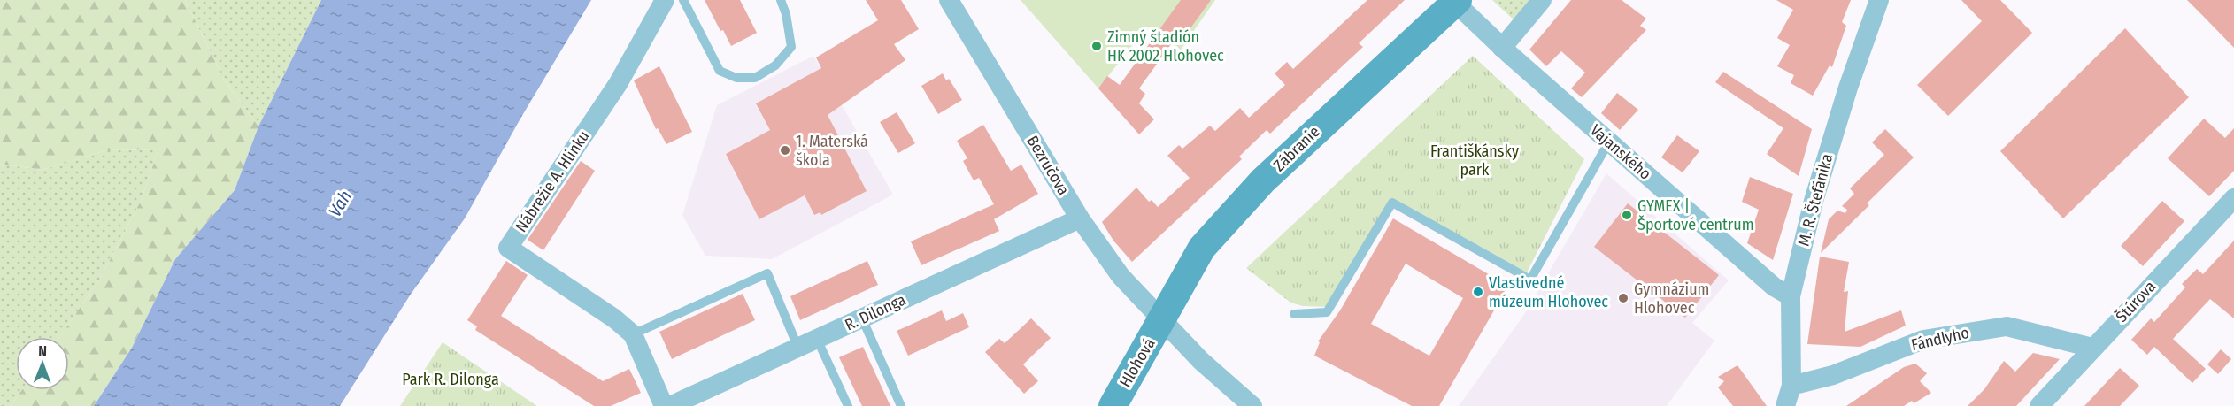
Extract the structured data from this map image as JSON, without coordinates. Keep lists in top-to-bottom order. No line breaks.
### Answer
{"streets":{"main road":["Zábranie","Hlohová"],"street":["Vajanského","Bezručova","Nábrežie A. Hlinku","M. R. Štefánika","Štúrova","R. Dilonga","Fándlyho"]},"crossings":[["Zábranie","Vajanského"],["Zábranie","Bezručova"],["Zábranie","Hlohová"],["Vajanského","M. R. Štefánika"],["Bezručova","R. Dilonga"],["Bezručova","Hlohová"],["M. R. Štefánika","Fándlyho"],["Štúrova","Fándlyho"]],"water":["Váh"],"parks":["Františkánsky park","Park R. Dilonga"],"places":["Zimný štadión HK 2002 Hlohovec","1. Materská škola","GYMEX | Športové centrum","Vlastivedné múzeum Hlohovec","Gymnázium Hlohovec"],"north":"top"}
